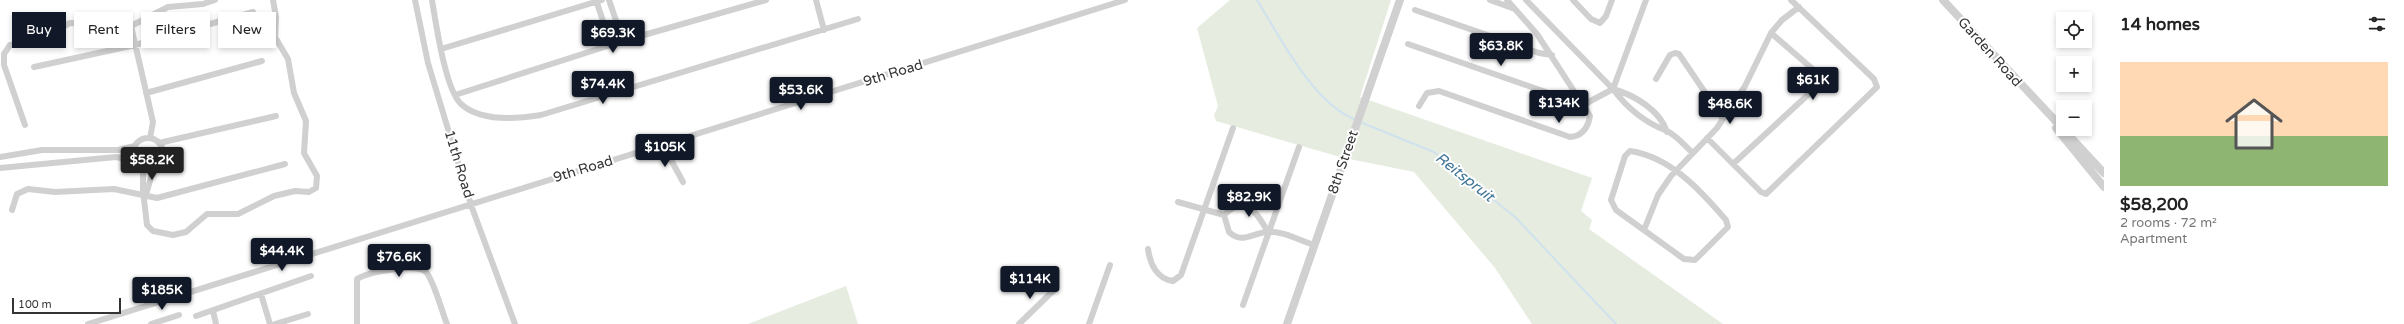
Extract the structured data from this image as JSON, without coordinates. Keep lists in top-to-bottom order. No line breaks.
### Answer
{"streets":{"street":["Garden Road","9th Road","8th Street","11th Road"]},"crossings":[["9th Road","11th Road"]],"water":["Reitspruit"],"scale_bar":"100 m","page":{"heading":"14 homes","map_buttons":["+","−"],"chip":["Buy","Rent","Filters","New"],"price":["$69.3K","$63.8K","$61K","$74.4K","$53.6K","$134K","$48.6K","$105K","$58.2K","$82.9K","$44.4K","$76.6K","$114K","$185K"],"list":[{"name":"$58,200","note":"2 rooms · 72 m² · Apartment"}],"scale":"100 m"}}
